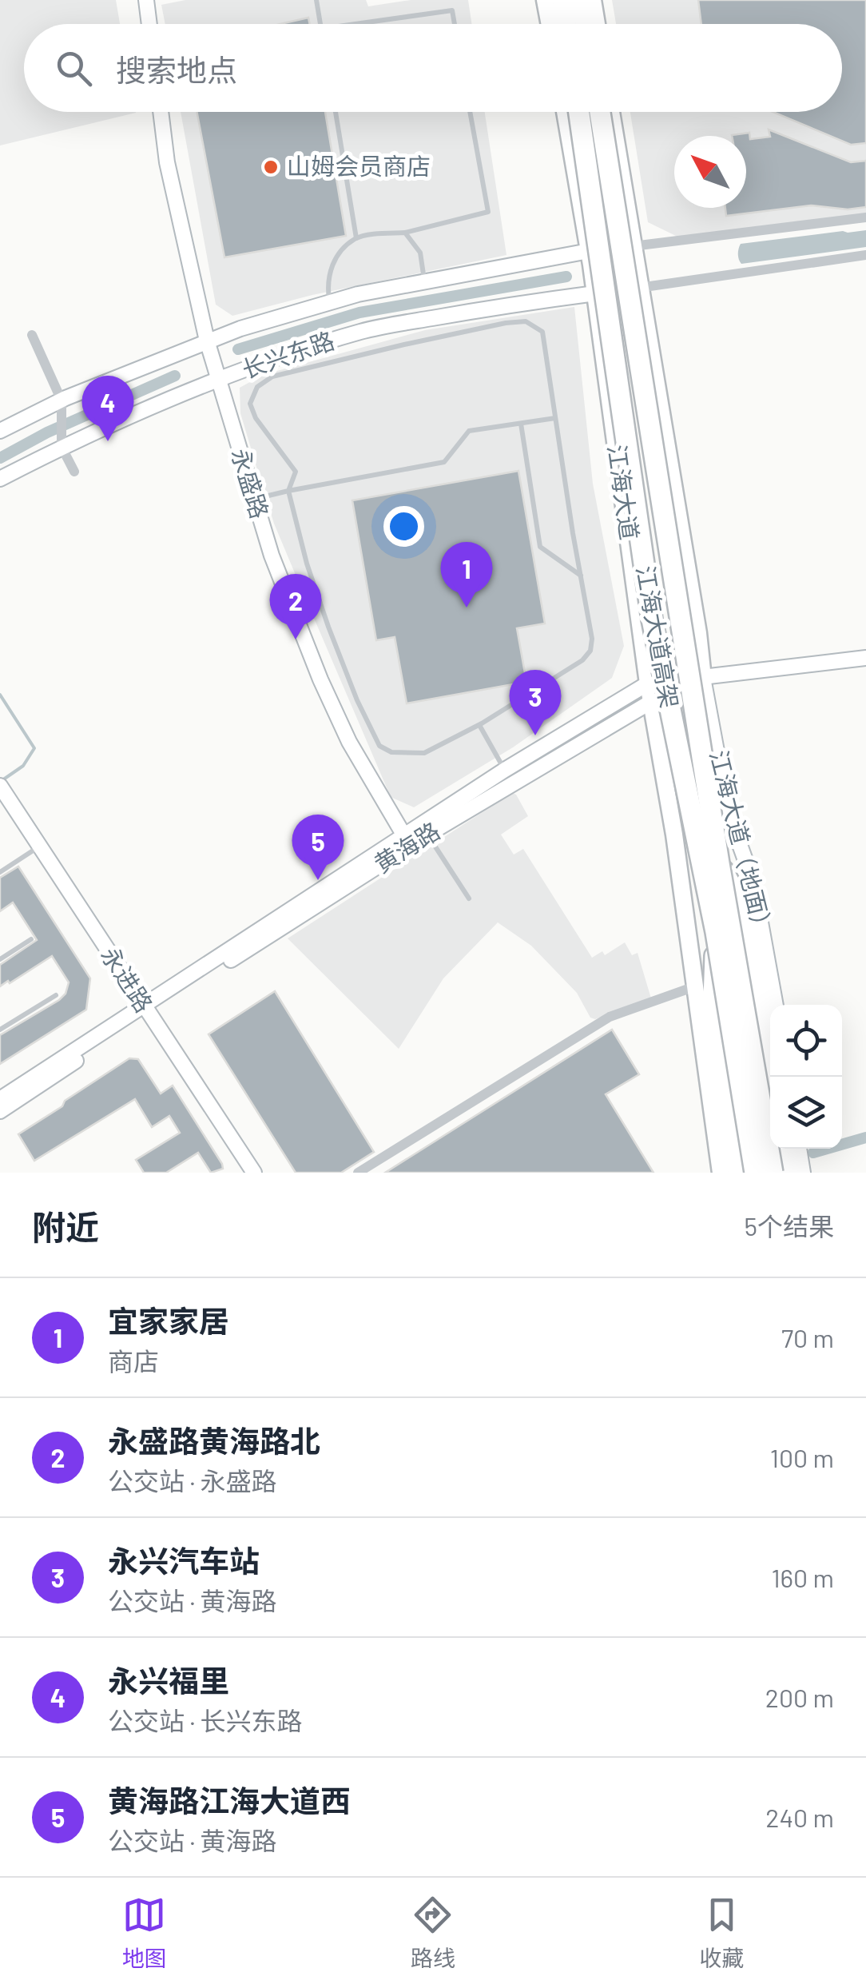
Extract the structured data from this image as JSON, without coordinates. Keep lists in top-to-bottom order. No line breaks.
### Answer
{"streets":{"highway":["江海大道高架"],"main road":["江海大道"],"street":["长兴东路","永盛路","江海大道（地面）","黄海路","永进路"]},"crossings":[["长兴东路","永盛路"],["长兴东路","江海大道"],["永盛路","黄海路"],["江海大道","江海大道（地面）"],["江海大道","黄海路"],["江海大道（地面）","黄海路"],["黄海路","永进路"]],"places":["山姆会员商店"],"north":"top left","page":{"search":"搜索地点","pins":["4","1","2","3","5"],"heading":["附近","5个结果"],"list":[{"mark":"1","name":"宜家家居","note":"商店","value":"70 m"},{"mark":"2","name":"永盛路黄海路北","note":"公交站 · 永盛路","value":"100 m"},{"mark":"3","name":"永兴汽车站","note":"公交站 · 黄海路","value":"160 m"},{"mark":"4","name":"永兴福里","note":"公交站 · 长兴东路","value":"200 m"},{"mark":"5","name":"黄海路江海大道西","note":"公交站 · 黄海路","value":"240 m"}],"nav":["地图","路线","收藏"]}}
